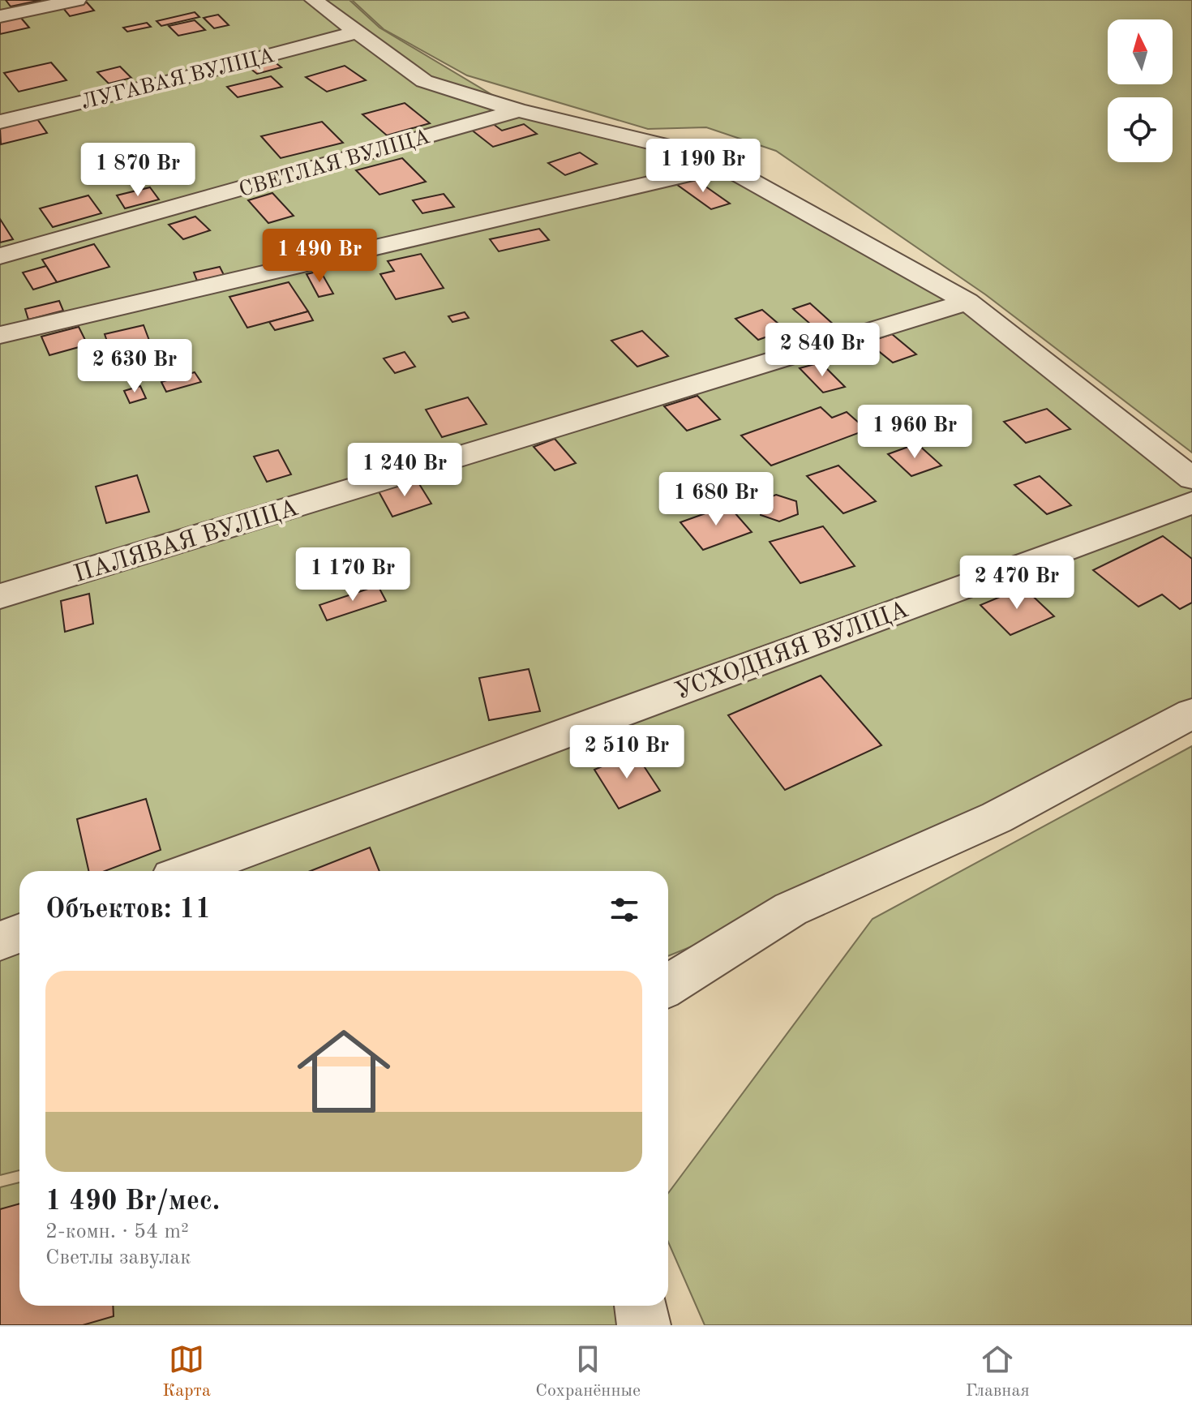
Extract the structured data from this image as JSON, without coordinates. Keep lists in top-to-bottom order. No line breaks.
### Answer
{"streets":{"street":["ЛУГАВАЯ ВУЛІЦА","СВЕТЛАЯ ВУЛІЦА","ПАЛЯВАЯ ВУЛІЦА","УСХОДНЯЯ ВУЛІЦА"]},"north":"top","page":{"price":["1 190 Br","1 870 Br","1 490 Br","2 840 Br","2 630 Br","1 960 Br","1 240 Br","1 680 Br","1 170 Br","2 470 Br","2 510 Br"],"heading":"Объектов: 11","list":[{"name":"1 490 Br/мес.","note":"2-комн. · 54 m² · Светлы завулак"}],"tabs":["Карта","Сохранённые","Главная"]}}
